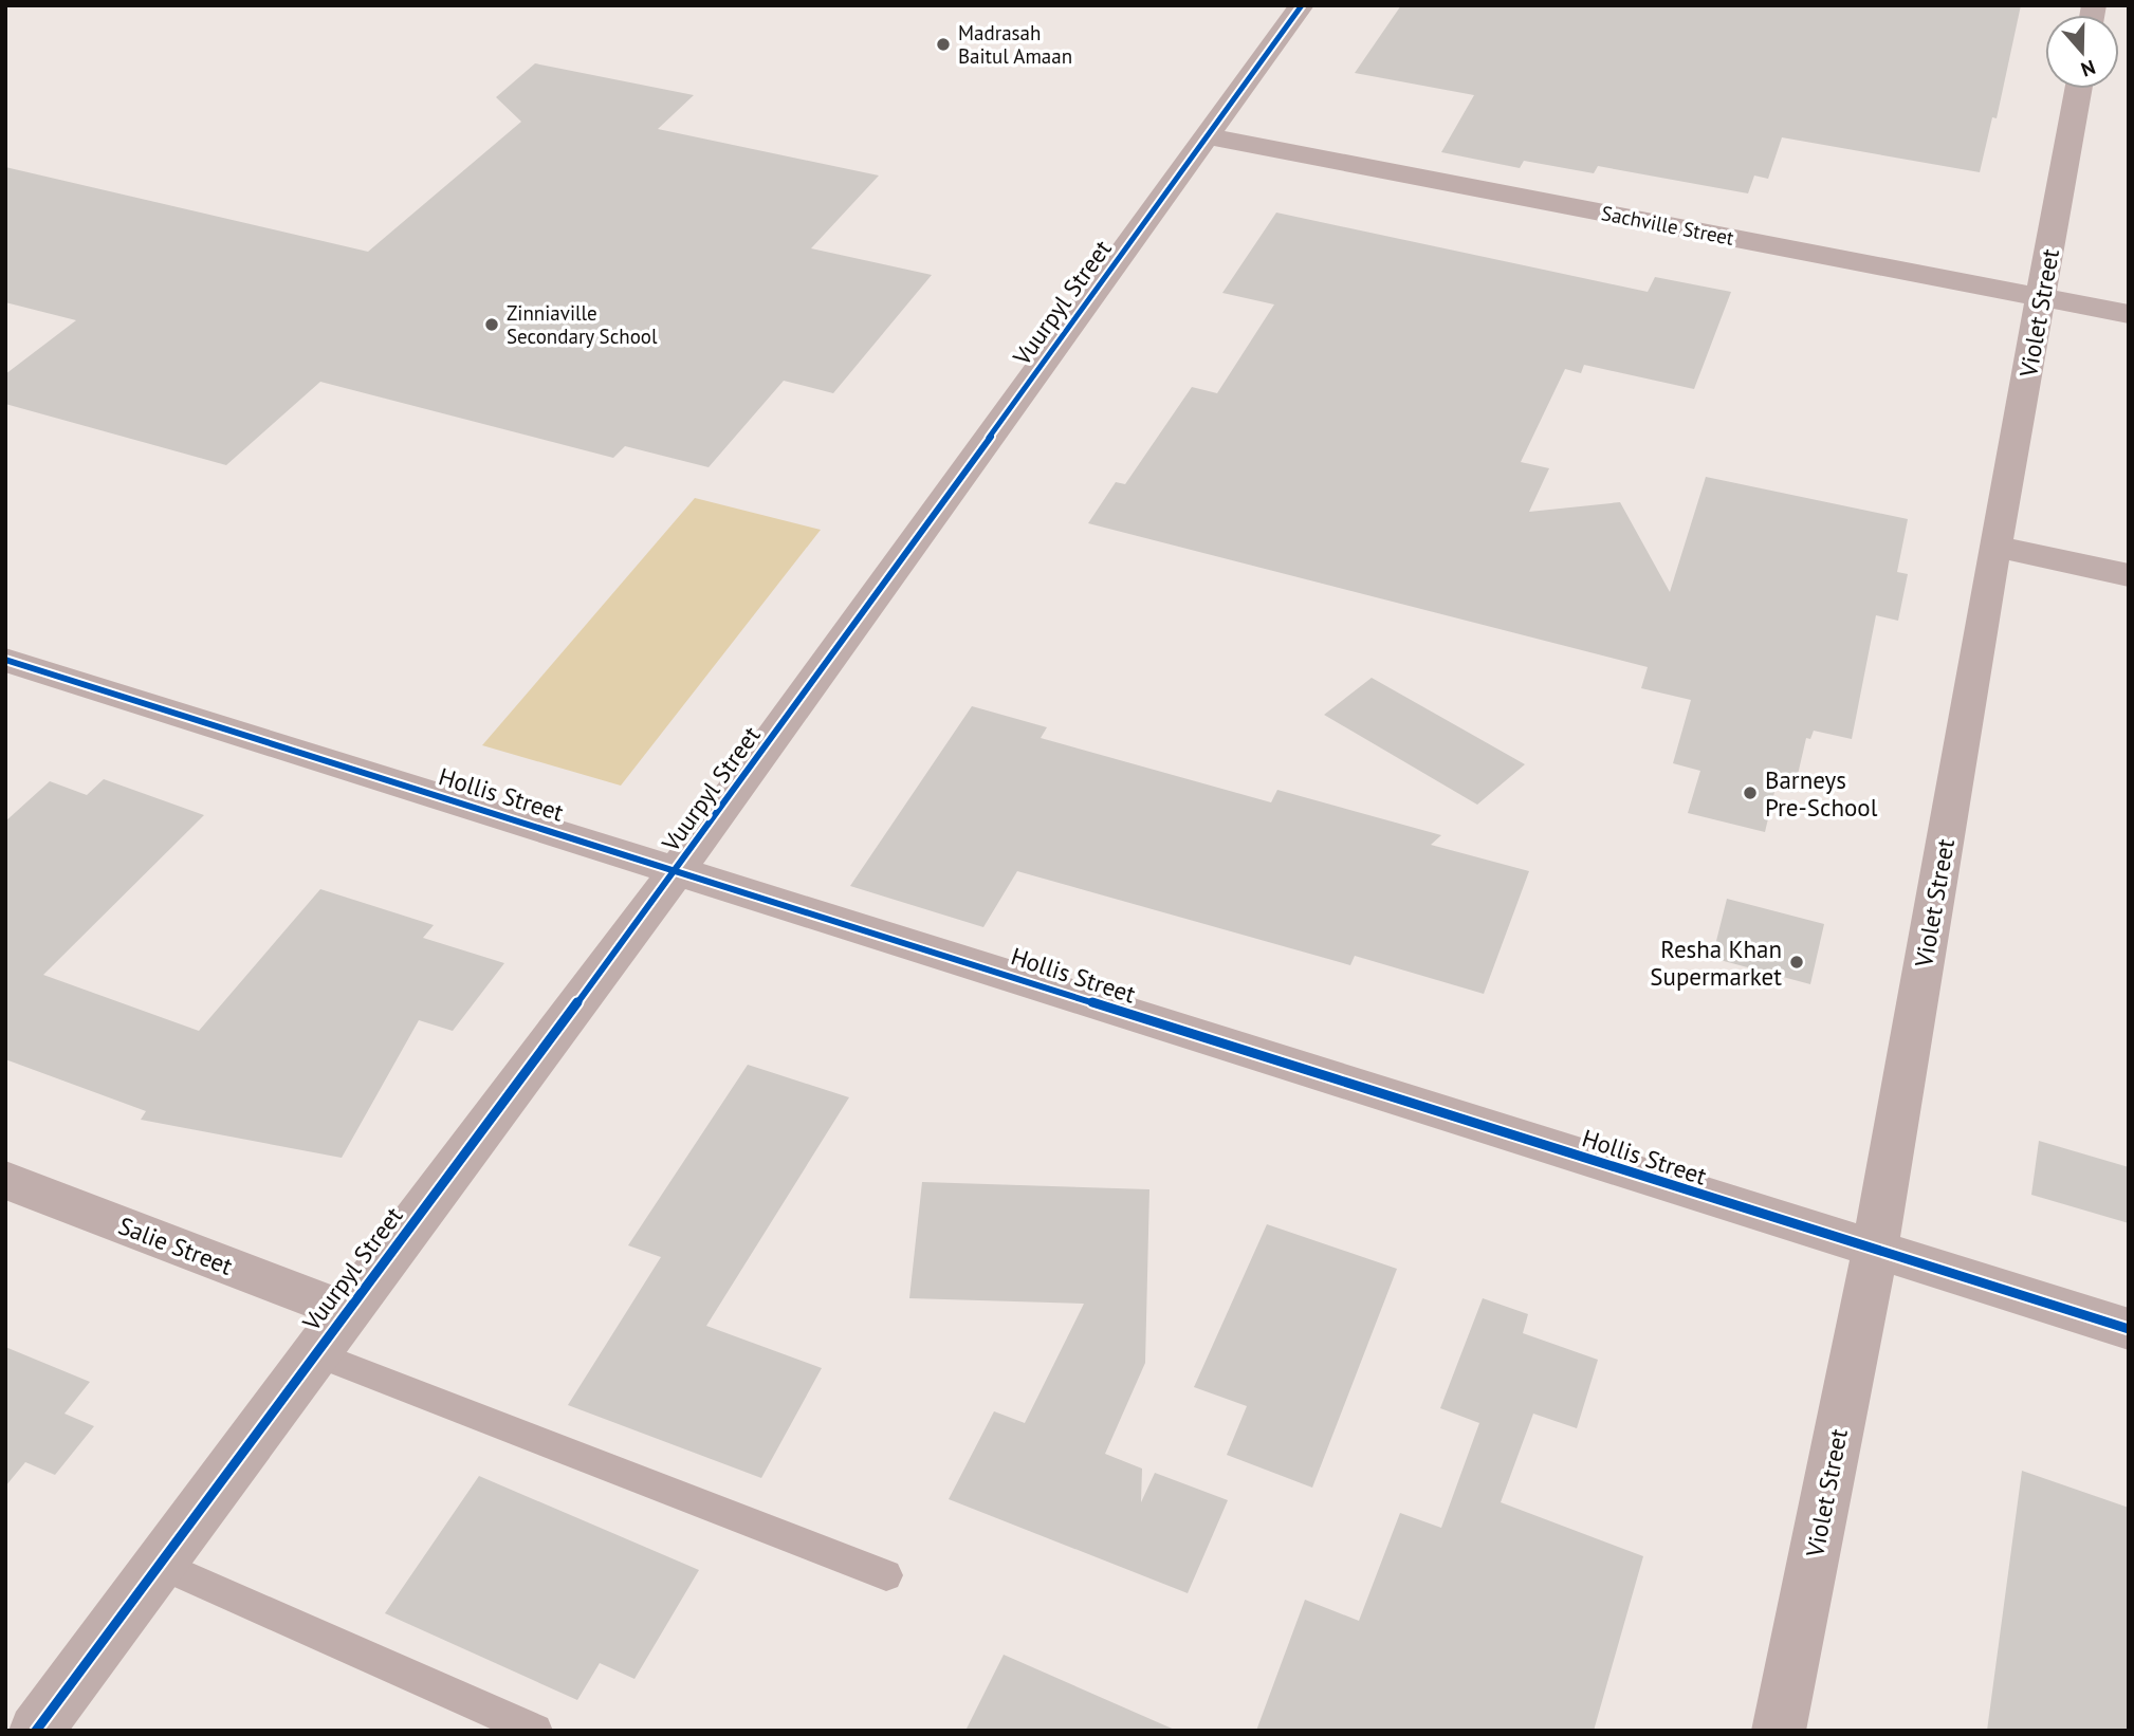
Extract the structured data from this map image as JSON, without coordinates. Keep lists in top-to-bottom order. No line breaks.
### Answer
{"streets":{"street":["Sachville Street","Vuurpyl Street","Violet Street","Hollis Street","Salie Street"]},"crossings":[["Sachville Street","Vuurpyl Street"],["Sachville Street","Violet Street"],["Vuurpyl Street","Hollis Street"],["Vuurpyl Street","Salie Street"],["Violet Street","Hollis Street"]],"places":["Madrasah Baitul Amaan","Zinniaville Secondary School","Barneys Pre-School","Resha Khan Supermarket"],"north":"bottom"}
